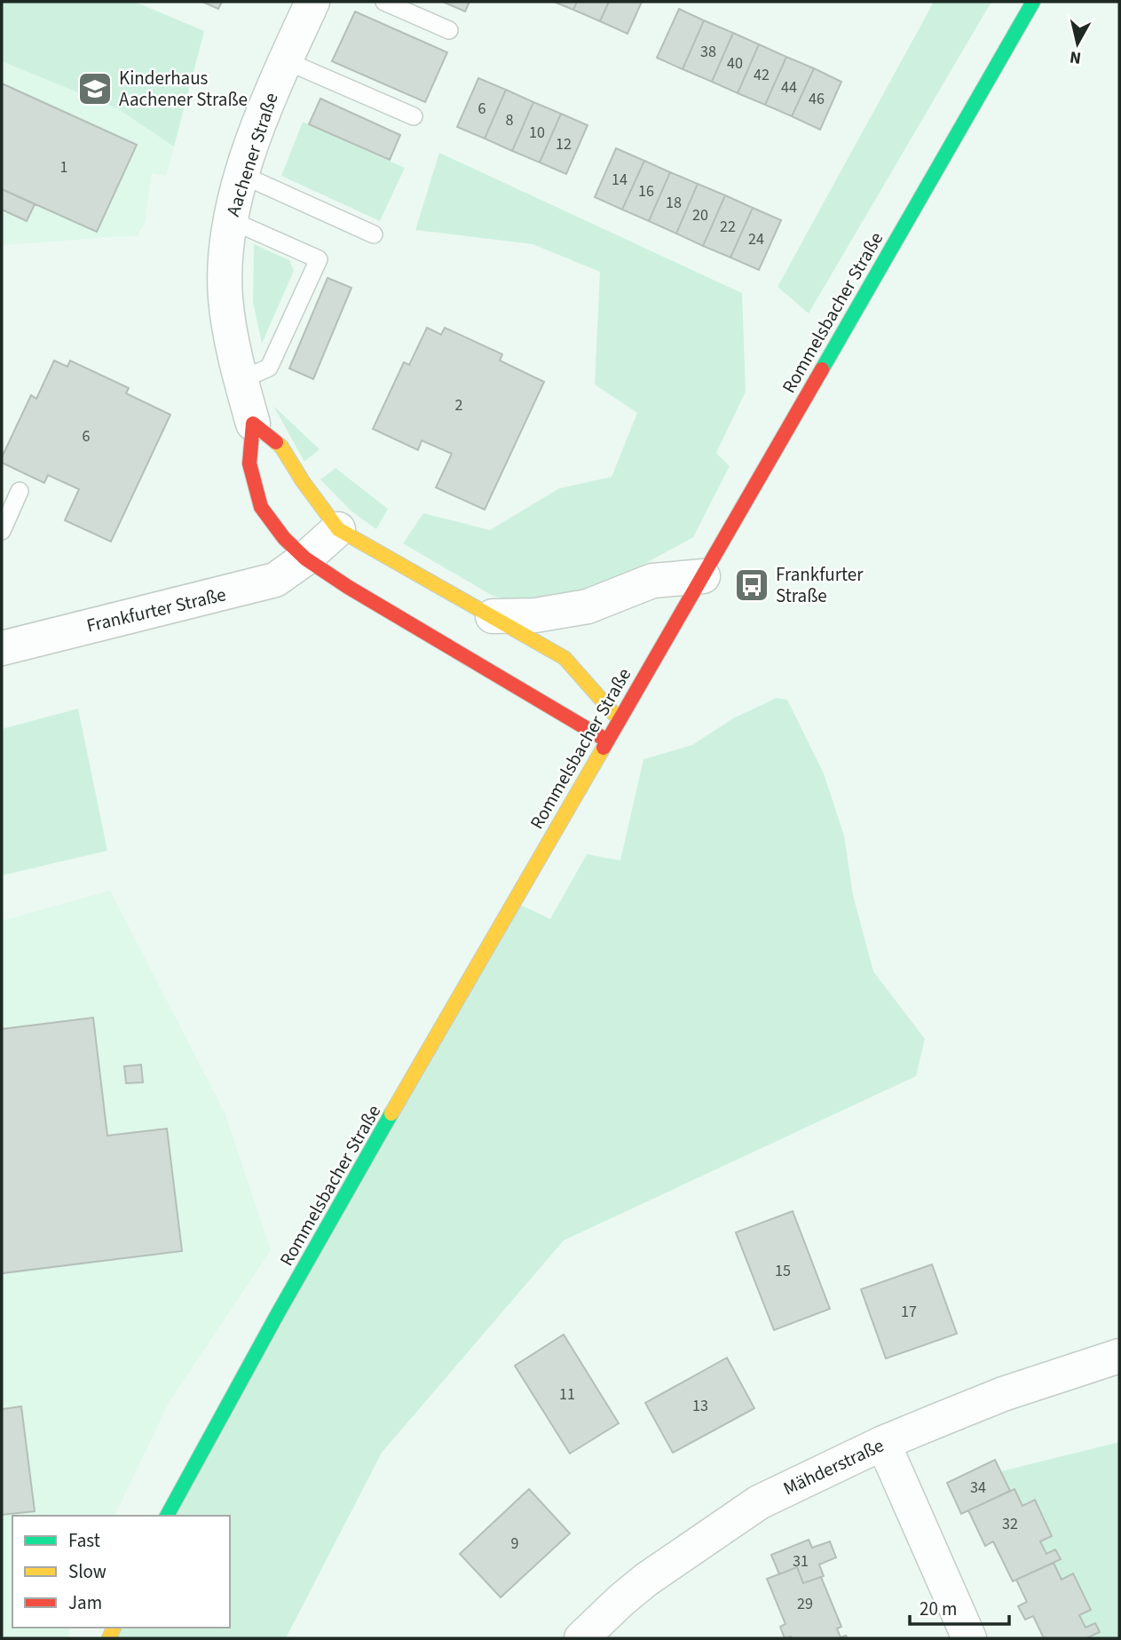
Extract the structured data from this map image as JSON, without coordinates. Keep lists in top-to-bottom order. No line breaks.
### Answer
{"streets":{"main road":["Aachener Straße","Rommelsbacher Straße"],"street":["Frankfurter Straße","Mähderstraße"]},"crossings":[["Aachener Straße","Frankfurter Straße"]],"places":{"school or university":["Kinderhaus Aachener Straße"],"bus stop":["Frankfurter Straße"]},"house_numbers":["38","40","42","44","46","6","8","10","12","1","14","16","18","20","22","24","2","6","15","17","11","13","34","32","9","31","29"],"legend":["Fast","Slow","Jam"],"scale_bar":"20 m","north":"bottom"}
